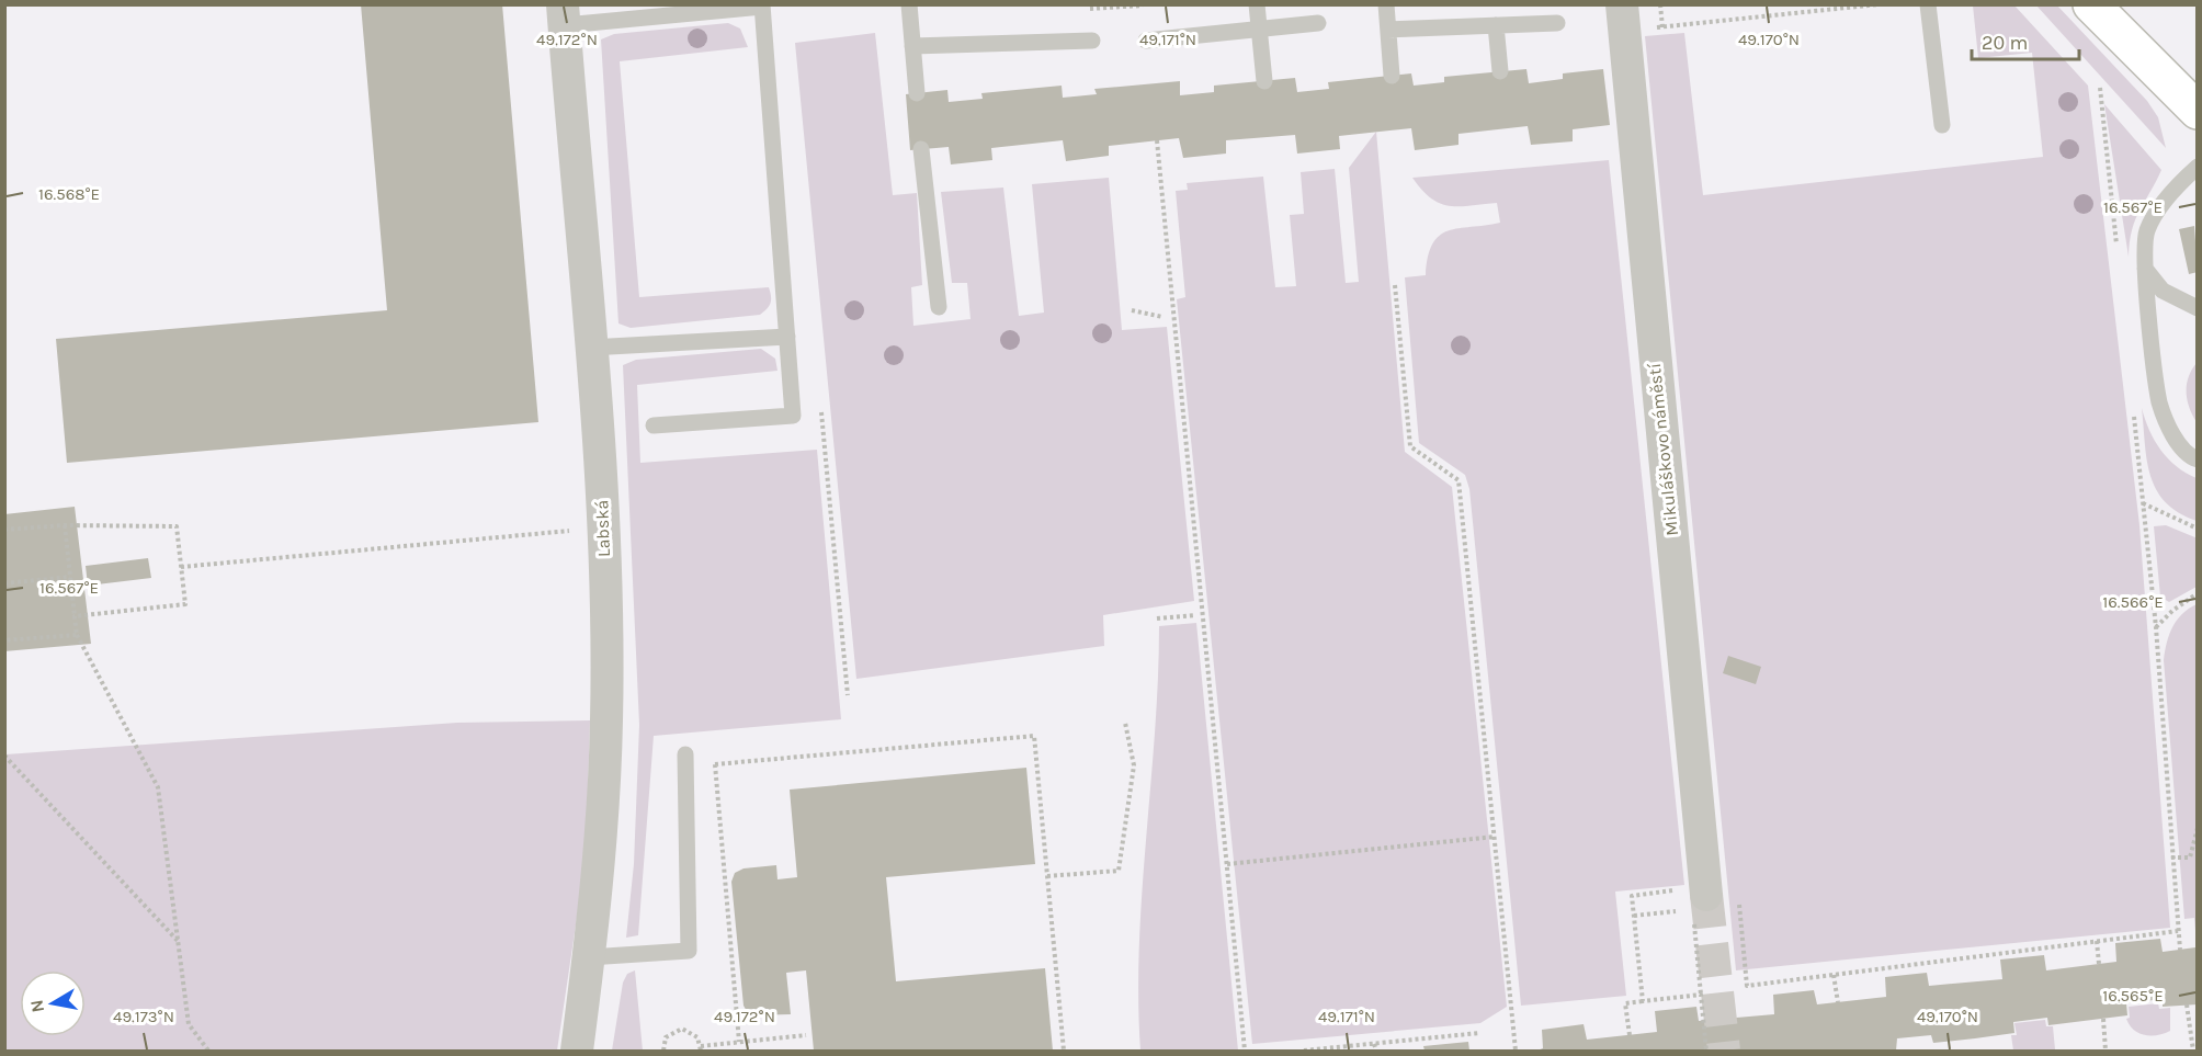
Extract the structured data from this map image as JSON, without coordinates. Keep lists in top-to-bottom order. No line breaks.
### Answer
{"streets":{"street":["Mikuláškovo náměstí","Labská"]},"scale_bar":"20 m","north":"left","coordinates":["49.172°N","49.171°N","49.170°N","16.568°E","16.567°E","16.566°E","16.565°E","49.173°N"]}
